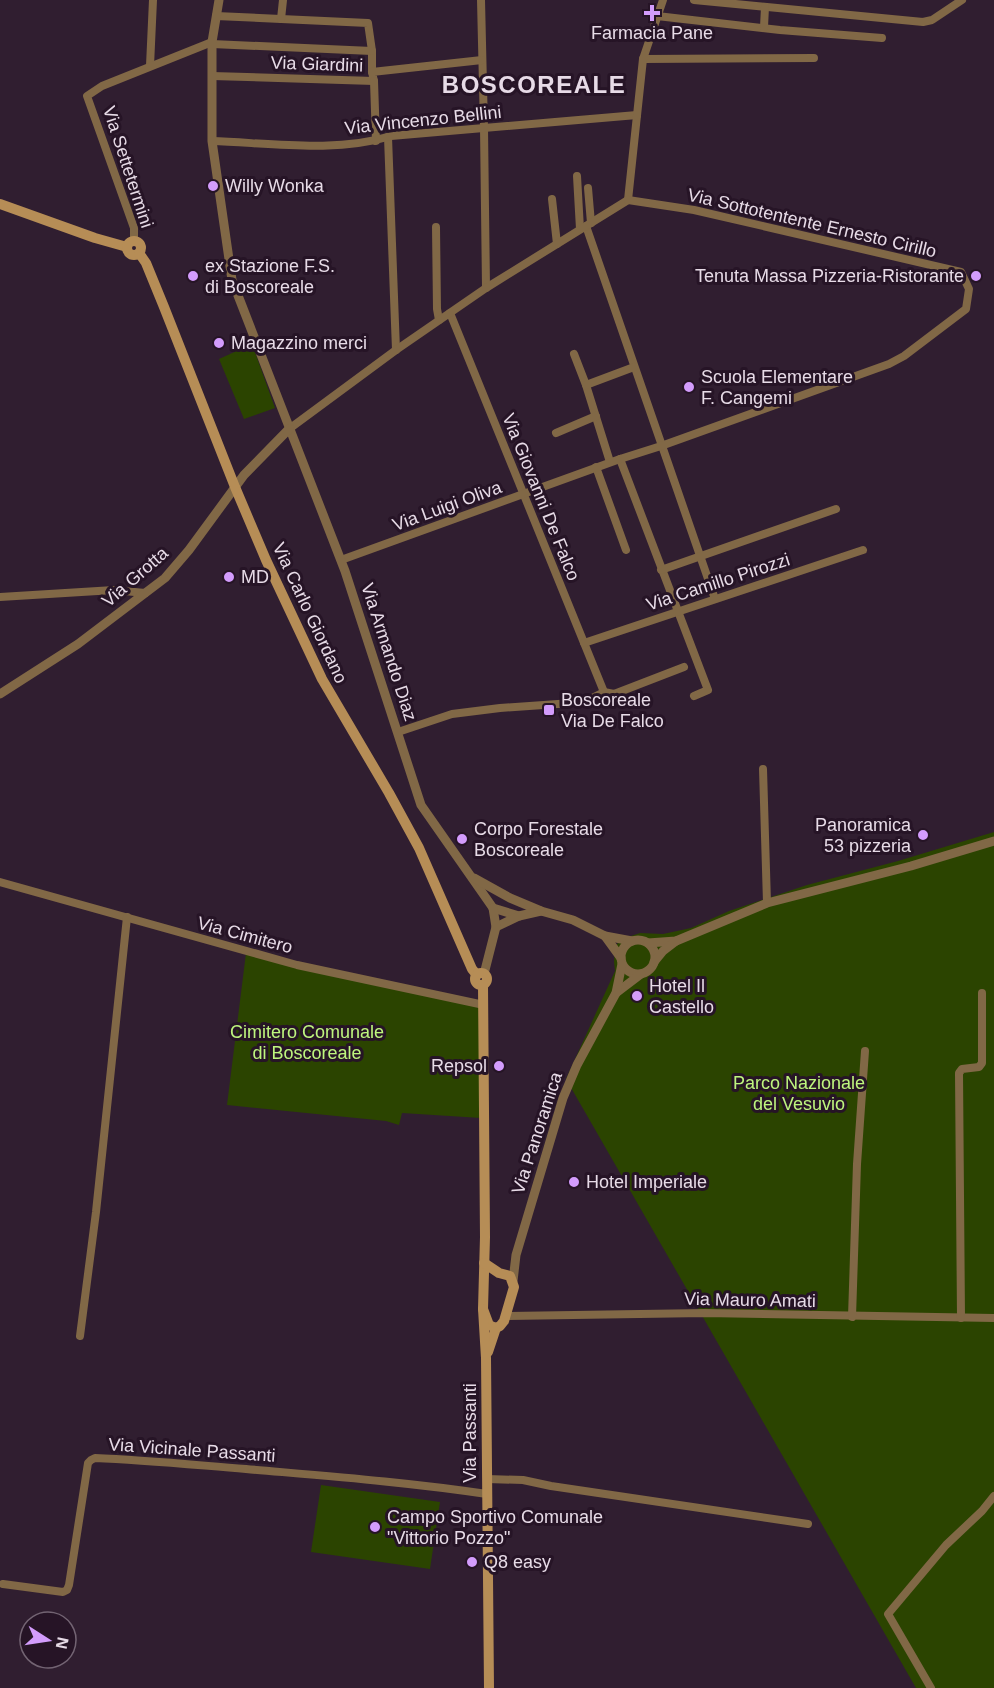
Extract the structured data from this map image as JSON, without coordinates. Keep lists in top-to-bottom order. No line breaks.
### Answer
{"streets":{"main road":["Via Settetermini","Via Carlo Giordano","Via Passanti"],"street":["Via Giardini","Via Vincenzo Bellini","Via Sottotentente Ernesto Cirillo","Via Giovanni De Falco","Via Luigi Oliva","Via Grotta","Via Camillo Pirozzi","Via Armando Diaz","Via Cimitero","Via Panoramica","Via Mauro Amati","Via Vicinale Passanti"]},"crossings":[["Via Giardini","Via Armando Diaz"],["Via Vincenzo Bellini","Via Armando Diaz"],["Via Settetermini","Via Carlo Giordano"],["Via Settetermini","Via Armando Diaz"],["Via Sottotentente Ernesto Cirillo","Via Luigi Oliva"],["Via Giovanni De Falco","Via Luigi Oliva"],["Via Giovanni De Falco","Via Camillo Pirozzi"],["Via Luigi Oliva","Via Armando Diaz"],["Via Grotta","Via Carlo Giordano"],["Via Grotta","Via Armando Diaz"],["Via Carlo Giordano","Via Passanti"],["Via Armando Diaz","Via Panoramica"],["Via Armando Diaz","Via Passanti"],["Via Cimitero","Via Passanti"],["Via Panoramica","Via Passanti"],["Via Mauro Amati","Via Passanti"],["Via Passanti","Via Vicinale Passanti"]],"districts":["BOSCOREALE"],"parks":["Cimitero Comunale di Boscoreale","Parco Nazionale del Vesuvio"],"places":{"health":["Farmacia Pane"],"other":["Willy Wonka","ex Stazione F.S. di Boscoreale","Tenuta Massa Pizzeria-Ristorante","Magazzino merci","Scuola Elementare F. Cangemi","MD","Panoramica 53 pizzeria","Corpo Forestale Boscoreale","Hotel Il Castello","Repsol","Hotel Imperiale","Campo Sportivo Comunale \"Vittorio Pozzo\"","Q8 easy"],"transit":["Boscoreale Via De Falco"]},"north":"right"}
